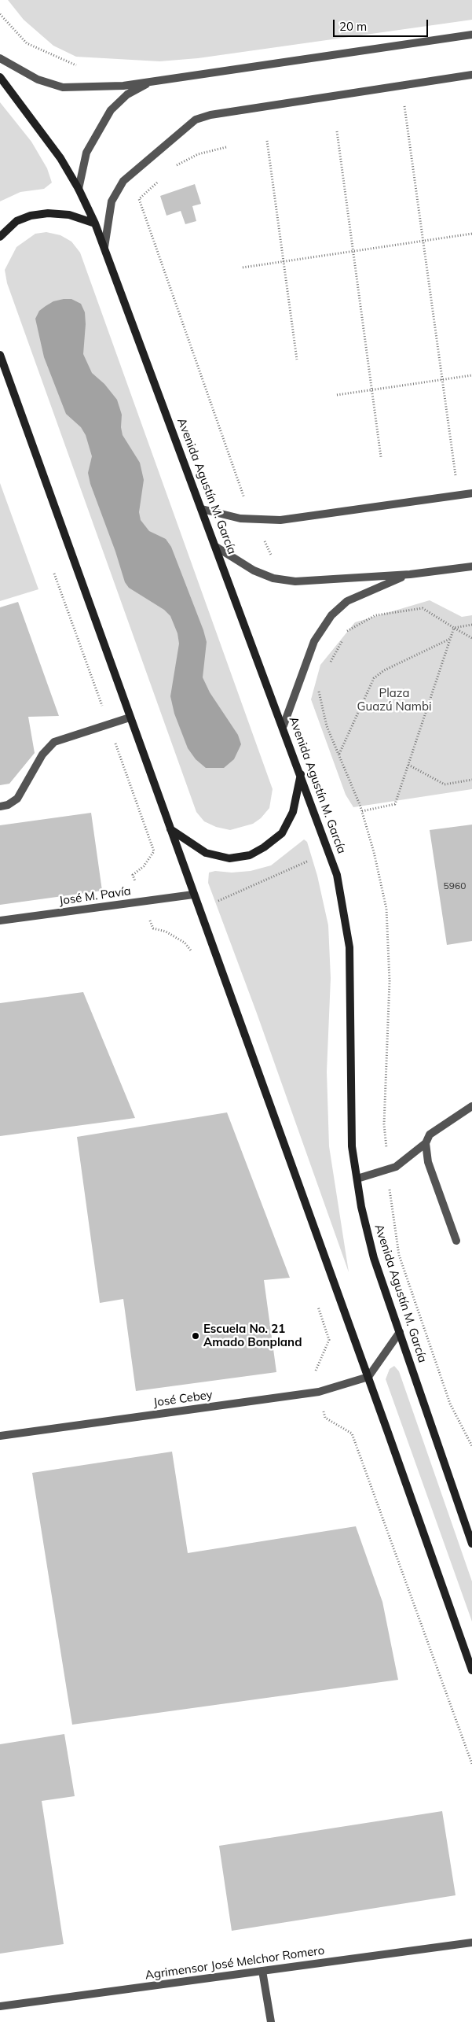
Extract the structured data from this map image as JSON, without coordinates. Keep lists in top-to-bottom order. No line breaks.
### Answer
{"streets":{"main road":["Avenida Agustín M. García"],"street":["José M. Pavía","José Cebey","Agrimensor José Melchor Romero"]},"parks":["Plaza Guazú Nambi"],"places":["Escuela No. 21 Amado Bonpland"],"house_numbers":["5960"],"scale_bar":"20 m"}
